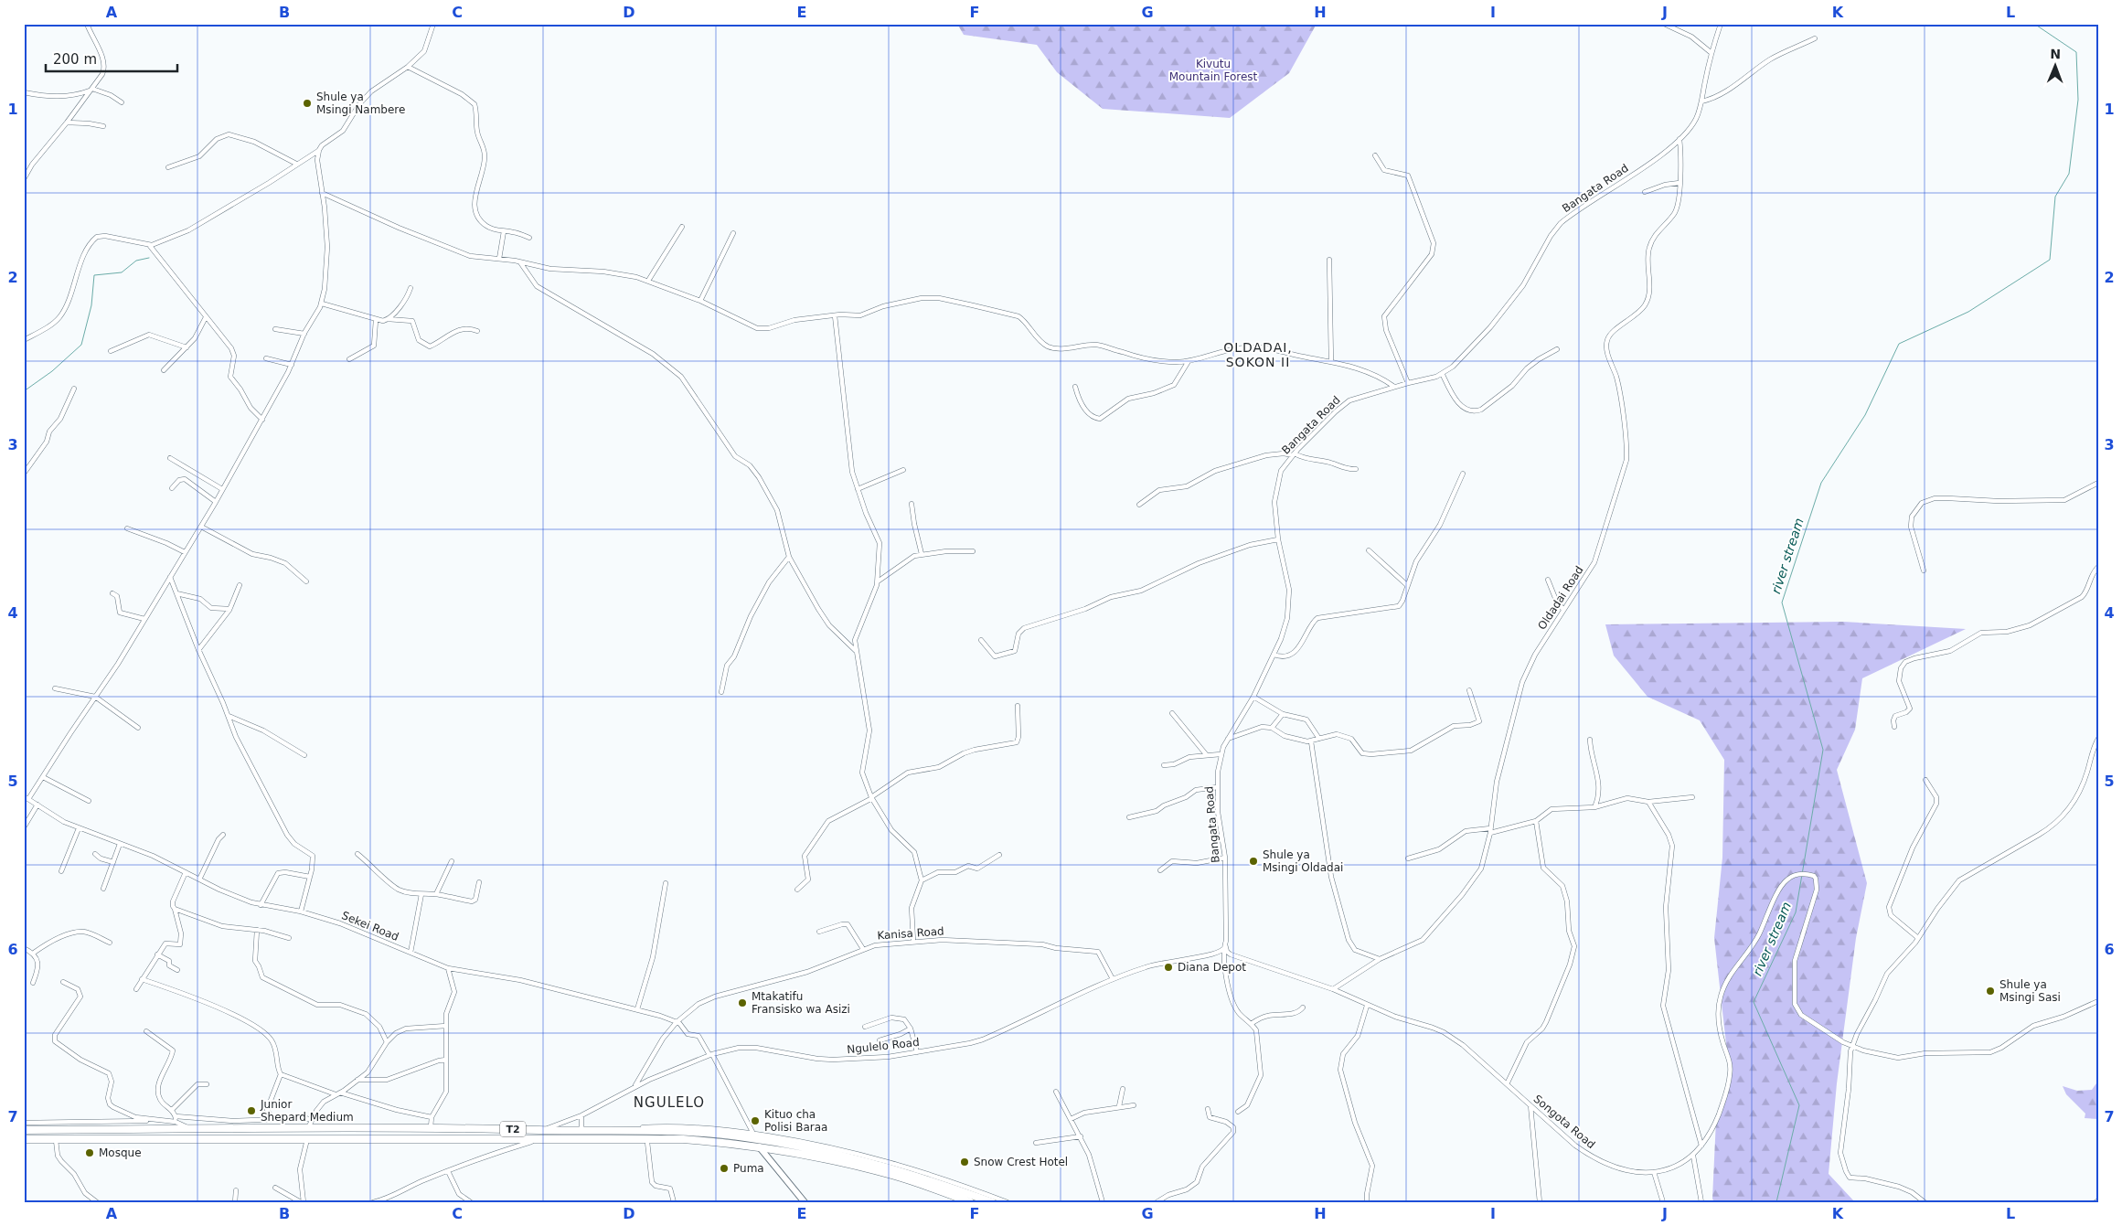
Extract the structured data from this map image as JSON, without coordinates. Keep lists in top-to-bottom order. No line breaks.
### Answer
{"streets":{"highway":["T2"],"street":["Bangata Road","Oldadai Road","Sekei Road","Kanisa Road","Ngulelo Road","Songota Road"]},"crossings":[["Bangata Road","Oldadai Road"],["Bangata Road","Ngulelo Road"],["Bangata Road","Songota Road"],["Oldadai Road","Songota Road"],["Sekei Road","Kanisa Road"],["Sekei Road","Ngulelo Road"],["Kanisa Road","Ngulelo Road"],["Ngulelo Road","Songota Road"],["Ngulelo Road","T2"]],"districts":["OLDADAI, SOKON II","NGULELO"],"water":["river stream"],"parks":["Kivutu Mountain Forest"],"places":["Shule ya Msingi Nambere","Shule ya Msingi Oldadai","Diana Depot","Shule ya Msingi Sasi","Mtakatifu Fransisko wa Asizi","Junior Shepard Medium","Kituo cha Polisi Baraa","Mosque","Snow Crest Hotel","Puma"],"scale_bar":"200 m","north":"top","grid":{"columns":["A","B","C","D","E","F","G","H","I","J","K","L"],"rows":["1","2","3","4","5","6","7"]}}
